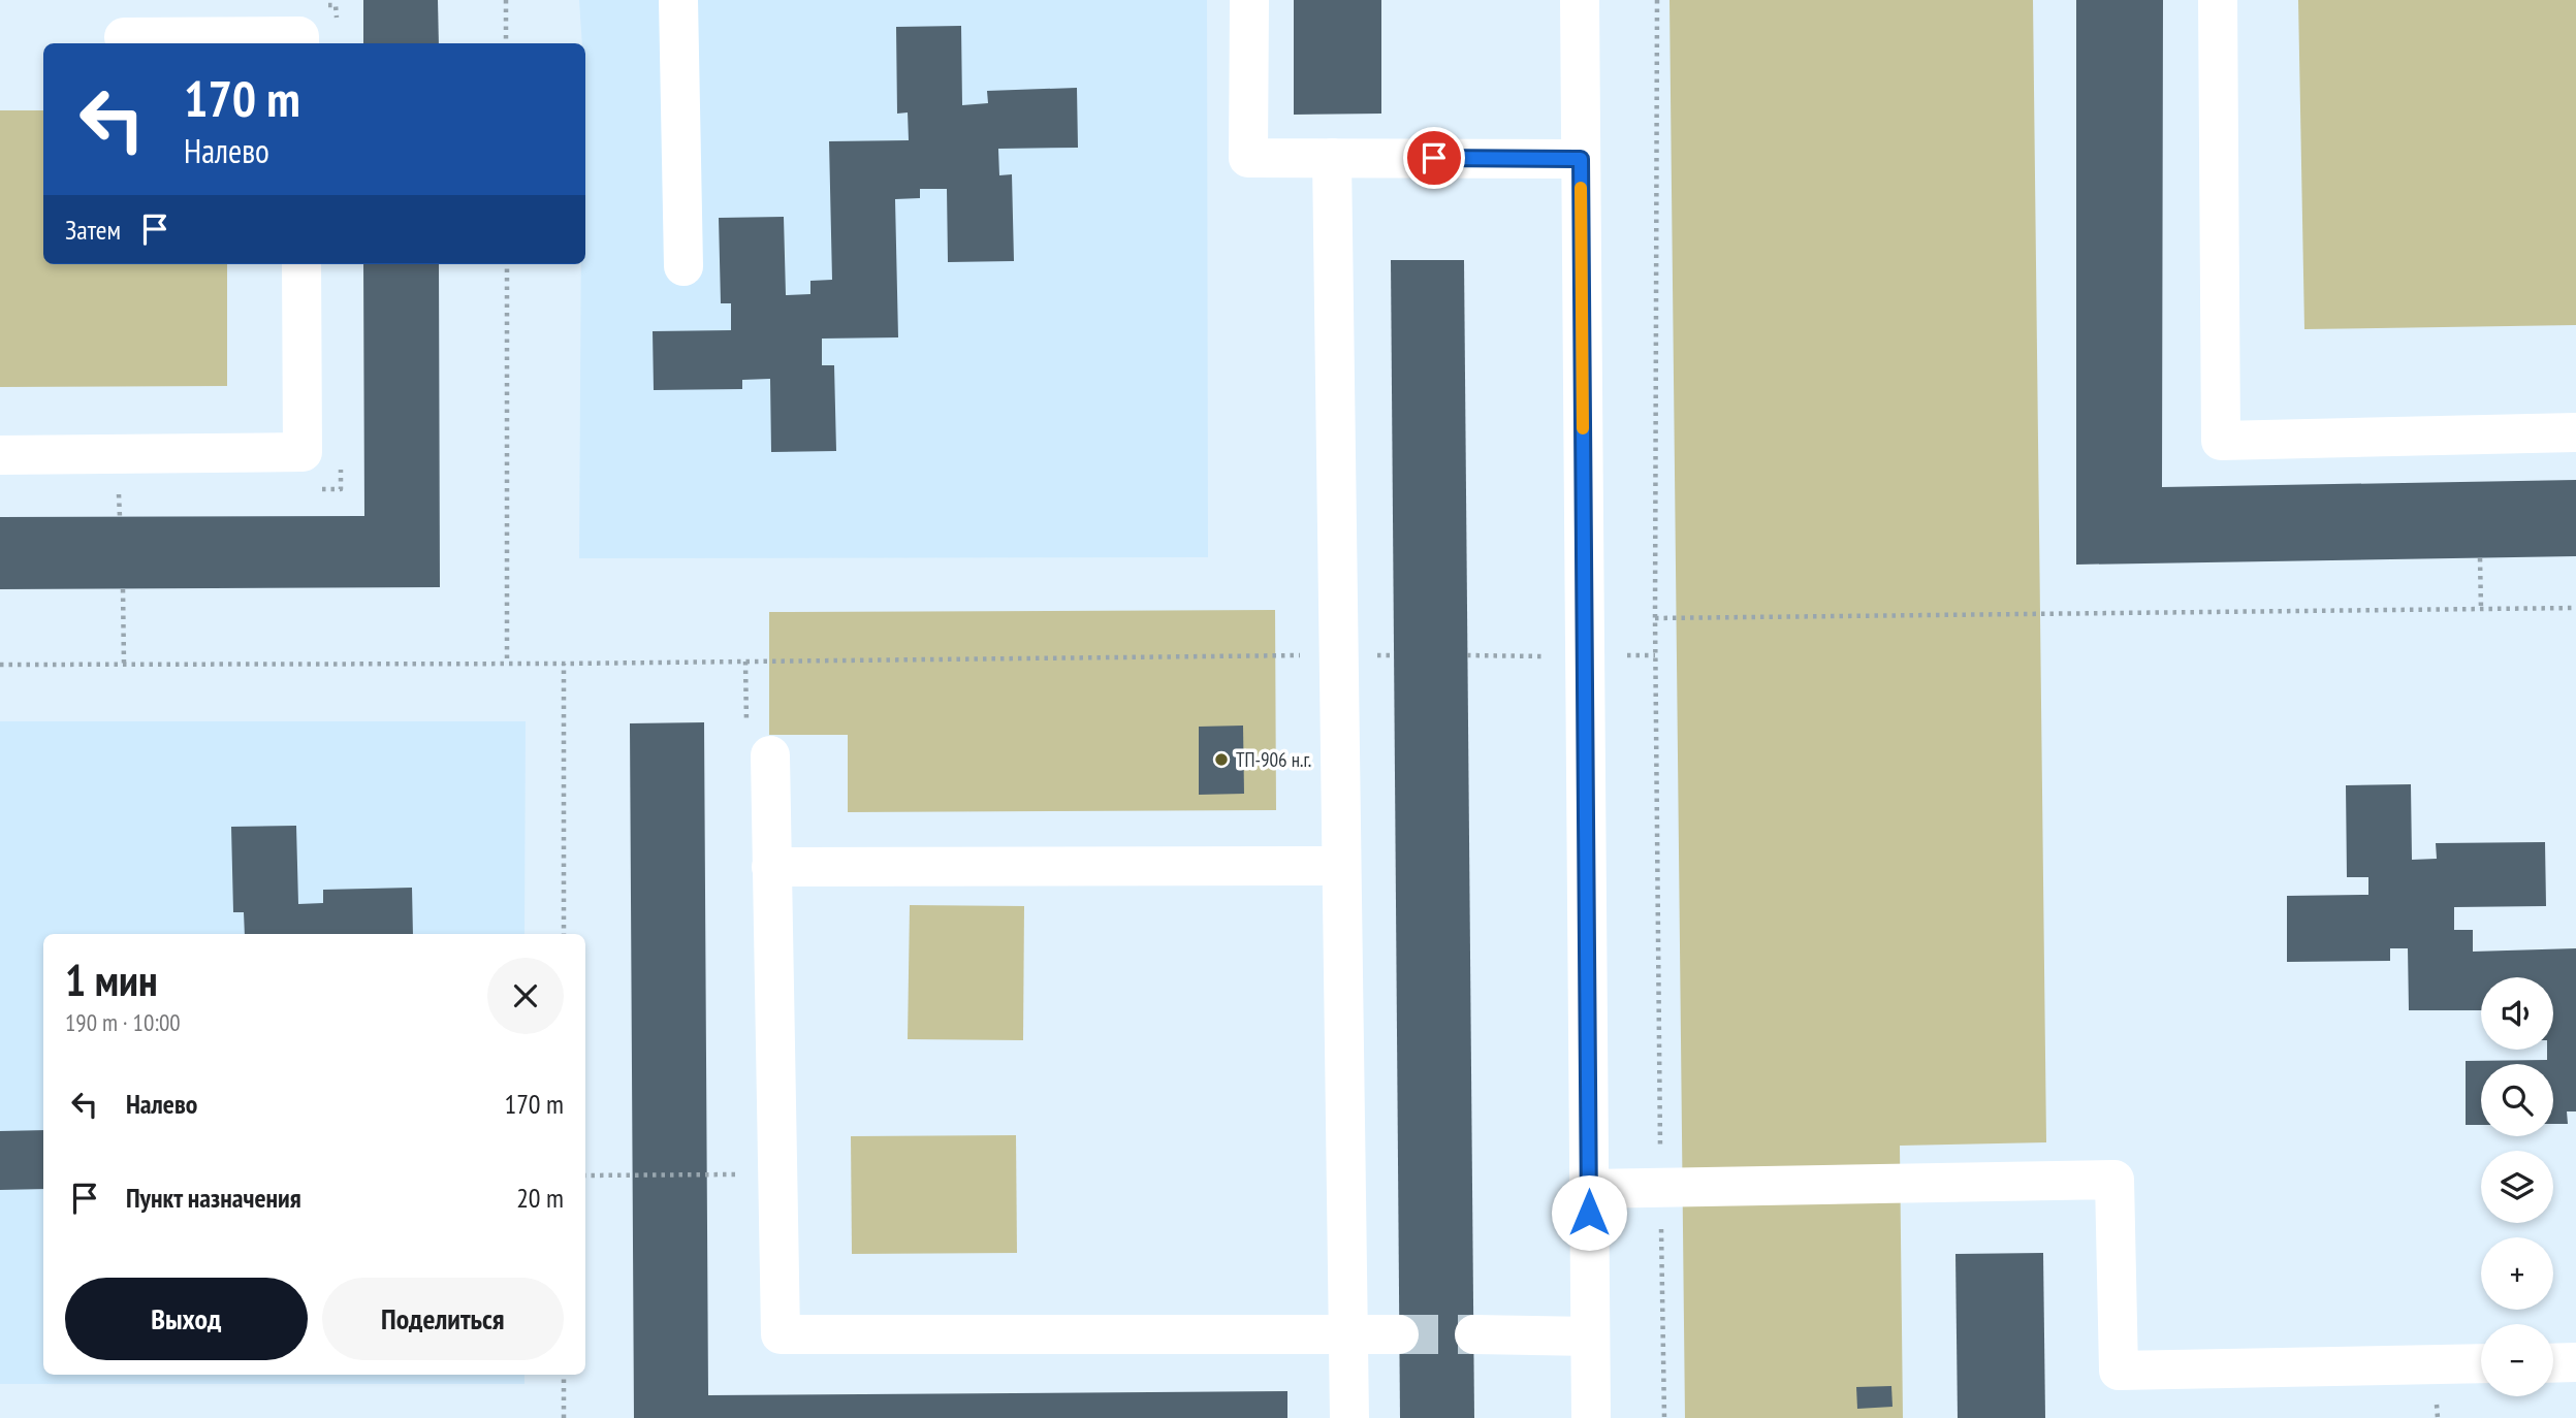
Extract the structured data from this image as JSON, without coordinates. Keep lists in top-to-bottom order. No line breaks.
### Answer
{"places":["ТП-906 н.г."],"page":{"turn":["170 m","Налево"],"then":"Затем","heading":["1 мин","190 m · 10:00"],"map_buttons":["+","−"],"list":[{"name":"Налево","value":"170 m"},{"name":"Пункт назначения","value":"20 m"}],"buttons":["Выход","Поделиться"]}}
